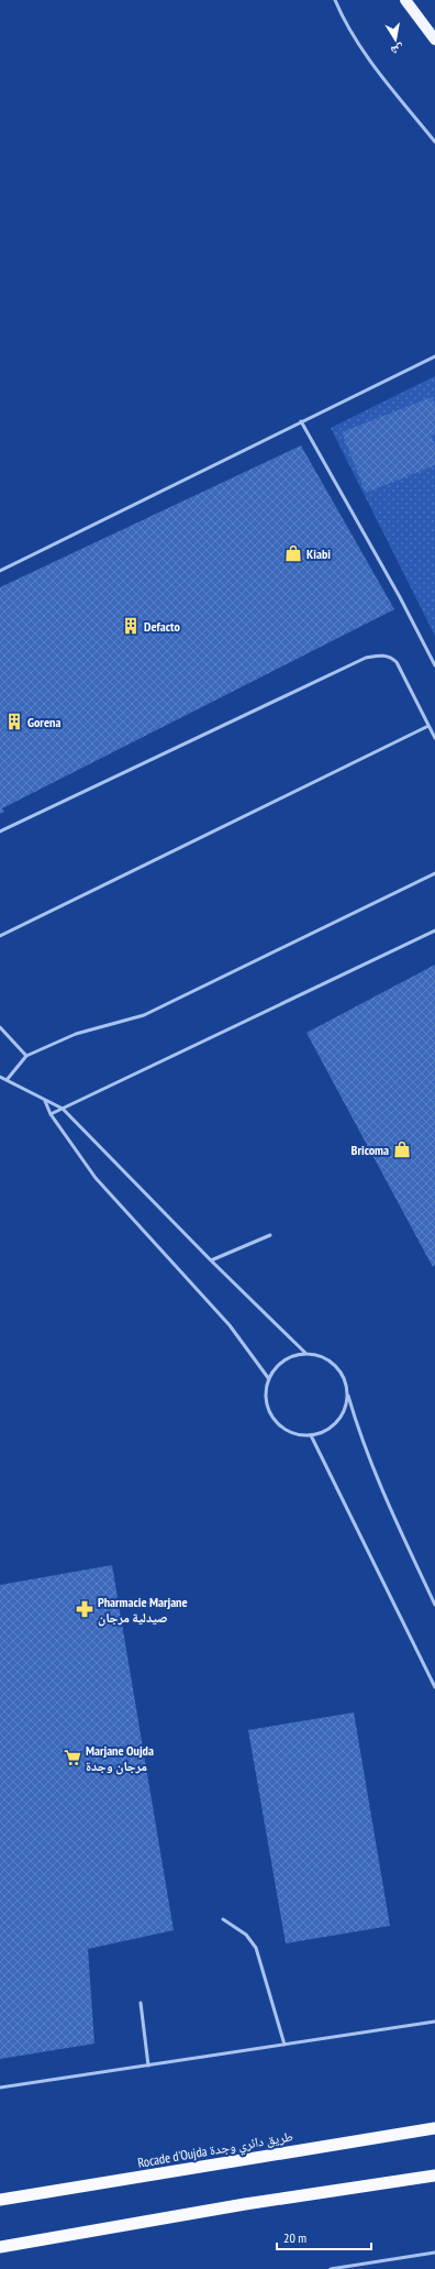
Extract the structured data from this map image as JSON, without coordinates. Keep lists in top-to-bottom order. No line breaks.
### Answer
{"streets":{"highway":["Rocade d'Oujda طريق دائري وجدة"]},"places":{"shop":["Kiabi","Bricoma"],"building":["Defacto","Gorena"],"pharmacy":["Pharmacie Marjane صيدلية مرجان"],"supermarket":["Marjane Oujda مرجان وجدة"]},"scale_bar":"20 m","north":"bottom"}
